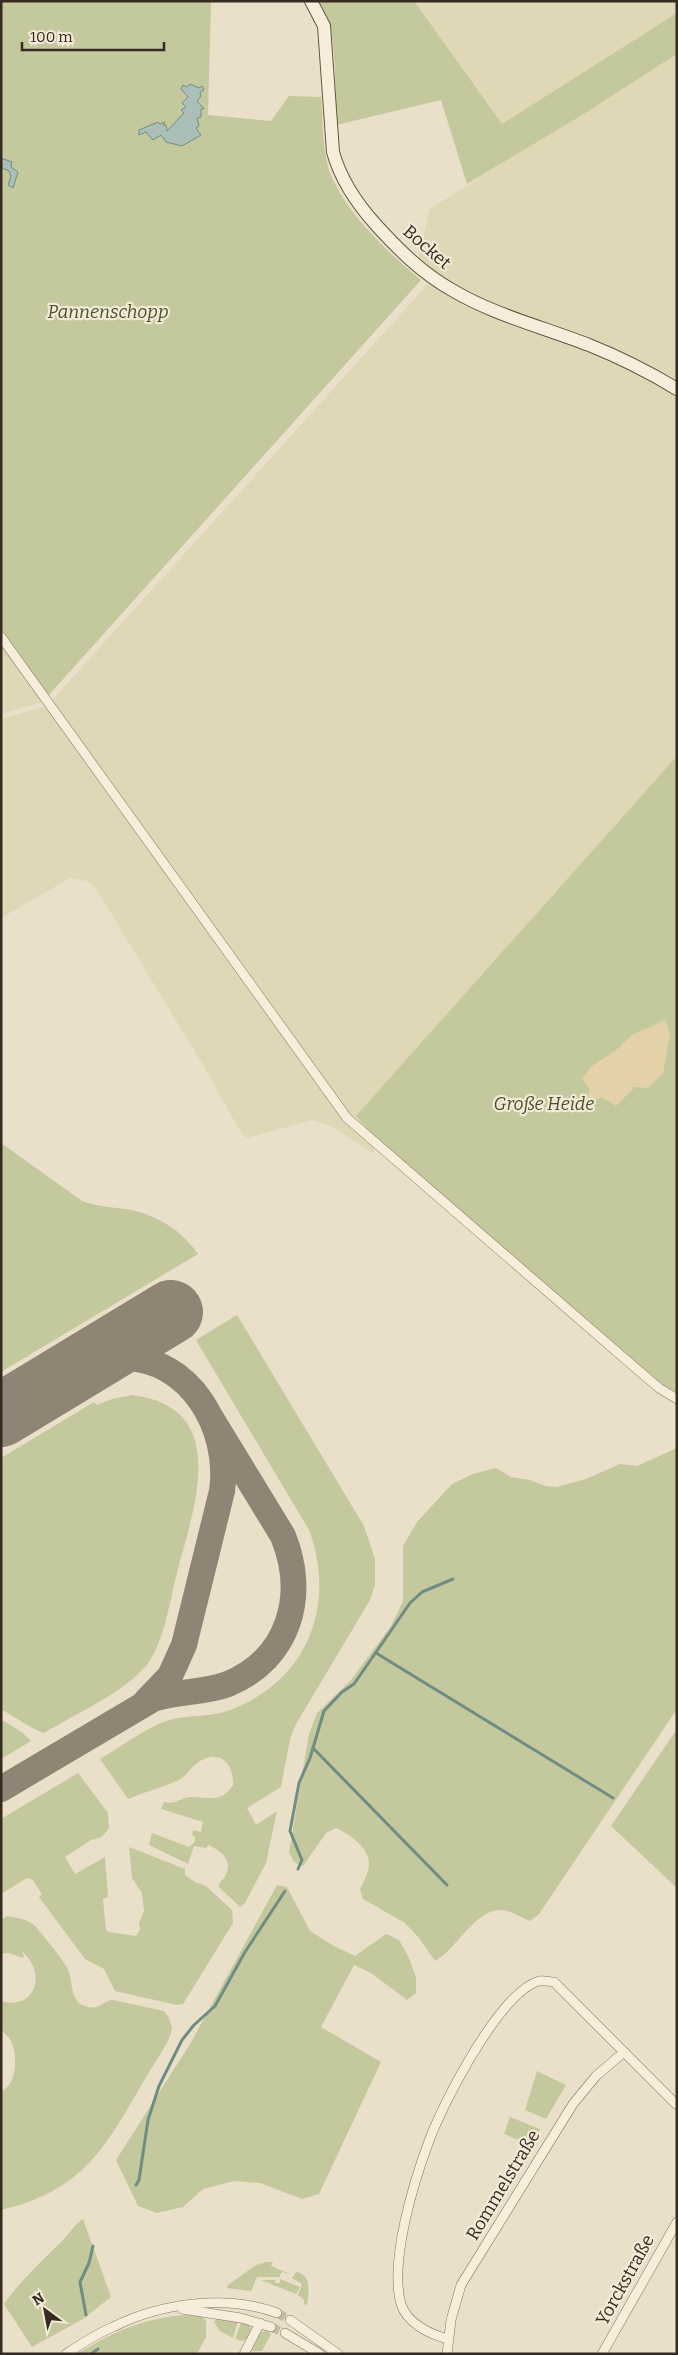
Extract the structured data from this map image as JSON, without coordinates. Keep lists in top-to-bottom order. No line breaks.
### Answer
{"streets":{"street":["Bocket","Rommelstraße","Yorckstraße"]},"parks":["Pannenschopp","Große Heide"],"scale_bar":"100 m","north":"top left"}
